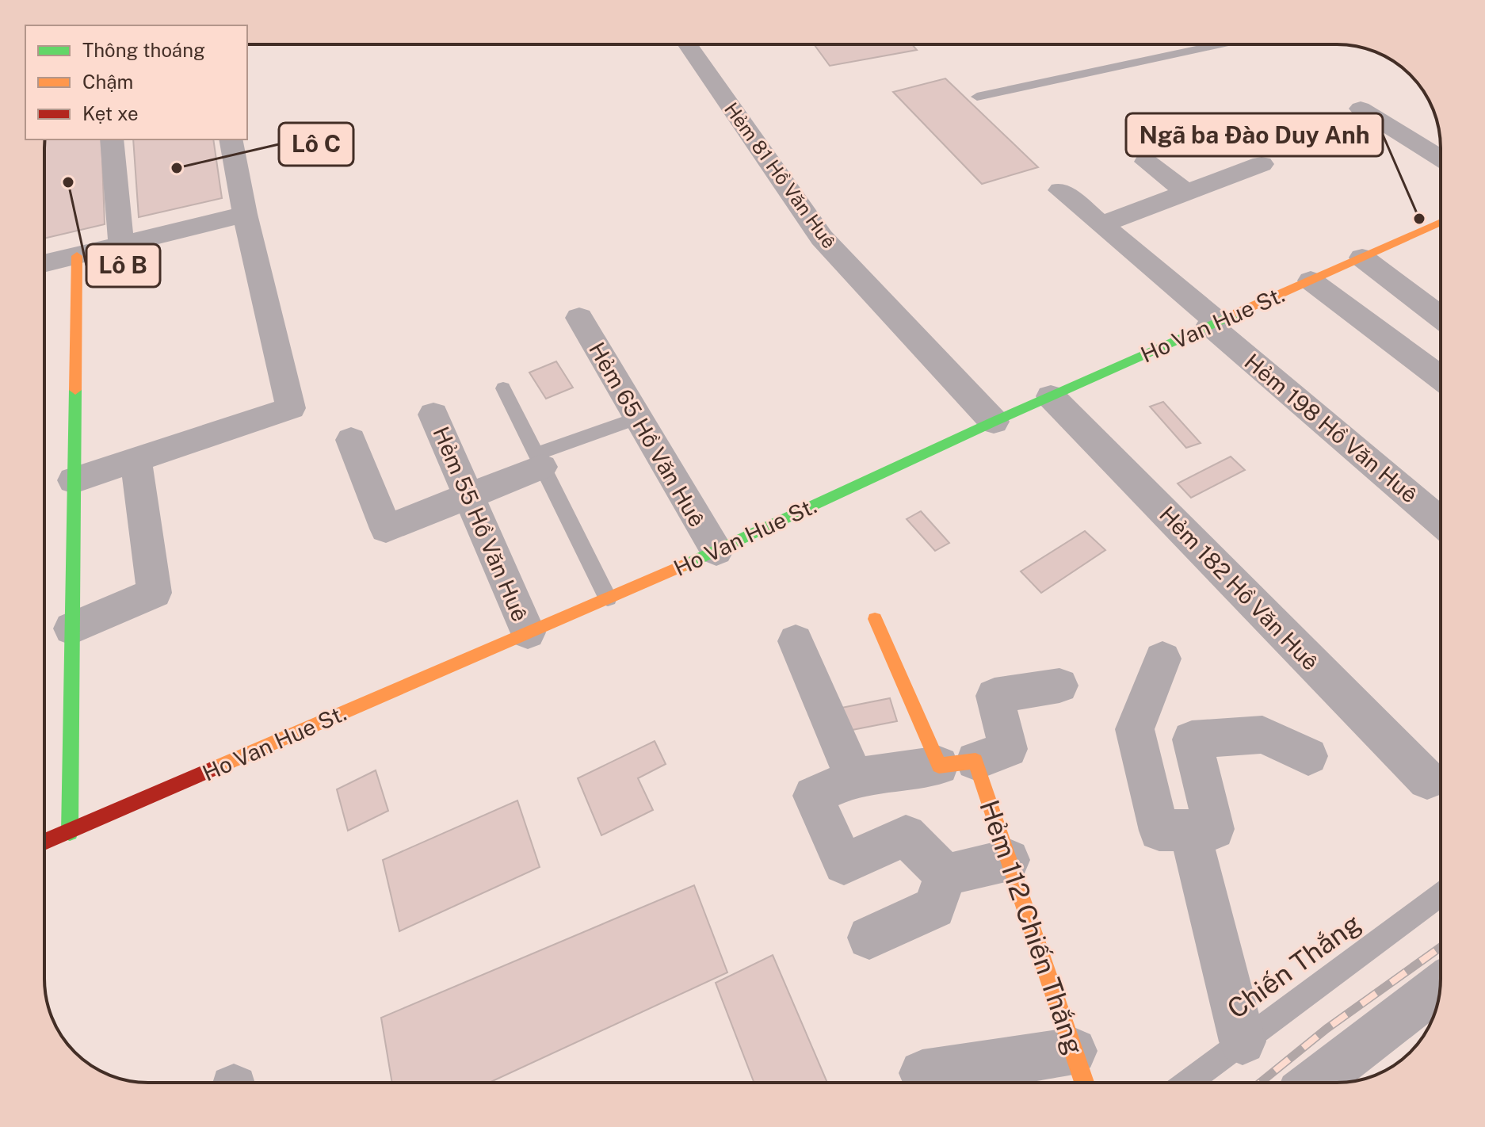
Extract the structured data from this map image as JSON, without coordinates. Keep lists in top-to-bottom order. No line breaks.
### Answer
{"streets":{"main road":["Ho Van Hue St.","Hẻm 112 Chiến Thắng"],"street":["Hẻm 81 Hồ Văn Huê","Hẻm 198 Hồ Văn Huê","Hẻm 65 Hồ Văn Huê","Hẻm 55 Hồ Văn Huê","Hẻm 182 Hồ Văn Huê"],"lane":["Chiến Thắng"]},"crossings":[["Hẻm 81 Hồ Văn Huê","Ho Van Hue St."],["Ho Van Hue St.","Hẻm 198 Hồ Văn Huê"],["Ho Van Hue St.","Hẻm 65 Hồ Văn Huê"],["Ho Van Hue St.","Hẻm 55 Hồ Văn Huê"],["Ho Van Hue St.","Hẻm 182 Hồ Văn Huê"]],"places":["Lô C","Lô B","Ngã ba Đào Duy Anh"],"legend":["Thông thoáng","Chậm","Kẹt xe"]}
